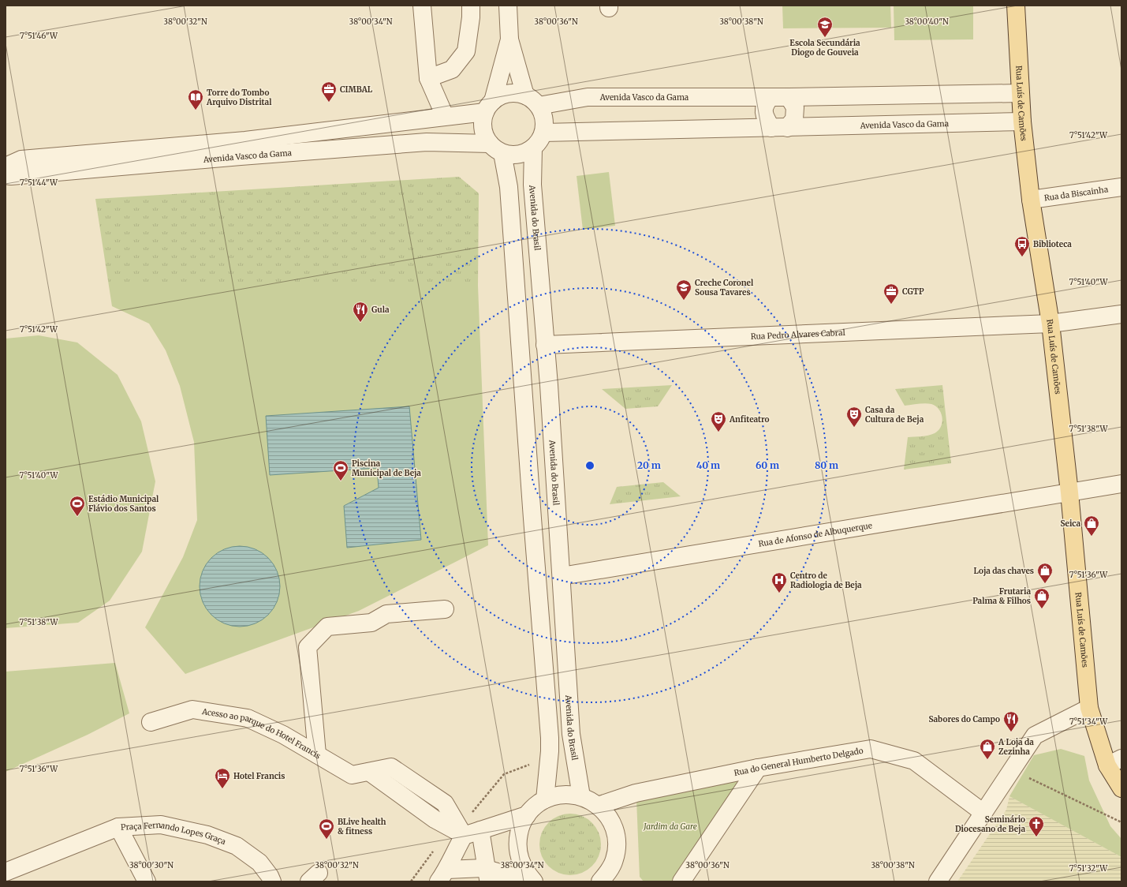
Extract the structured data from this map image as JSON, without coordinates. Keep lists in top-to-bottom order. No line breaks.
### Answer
{"streets":{"main road":["Rua Luís de Camões"],"street":["Avenida Vasco da Gama","Rua da Biscainha","Avenida do Brasil","Rua Pedro Alvares Cabral","Rua de Afonso de Albuquerque","Acesso ao parque do Hotel Francis","Rua do General Humberto Delgado","Praça Fernando Lopes Graça"]},"crossings":[["Avenida Vasco da Gama","Rua Luís de Camões"],["Avenida Vasco da Gama","Avenida do Brasil"],["Rua Luís de Camões","Rua da Biscainha"],["Rua Luís de Camões","Rua Pedro Alvares Cabral"],["Rua Luís de Camões","Rua de Afonso de Albuquerque"],["Avenida do Brasil","Rua Pedro Alvares Cabral"],["Avenida do Brasil","Rua de Afonso de Albuquerque"]],"parks":["Jardim da Gare"],"places":{"school or university":["Escola Secundária Diogo de Gouveia","Creche Coronel Sousa Tavares"],"office":["CIMBAL","CGTP"],"library":["Torre do Tombo Arquivo Distrital"],"bus stop":["Biblioteca"],"restaurant":["Gula","Sabores do Campo"],"theatre":["Casa da Cultura de Beja","Anfiteatro"],"sports":["Piscina Municipal de Beja","Estádio Municipal Flávio dos Santos","BLive health & fitness"],"shop":["Seica","Loja das chaves","Frutaria Palma & Filhos","A Loja da Zezinha"],"hospital":["Centro de Radiologia de Beja"],"hotel":["Hotel Francis"],"church":["Seminário Diocesano de Beja"]},"coordinates":["38°00'32\"N","38°00'34\"N","38°00'36\"N","38°00'38\"N","38°00'40\"N","7°51'46\"W","7°51'42\"W","7°51'44\"W","7°51'40\"W","7°51'38\"W","7°51'36\"W","7°51'34\"W","38°00'30\"N","7°51'32\"W"],"rings":["20 m","40 m","60 m","80 m"]}
